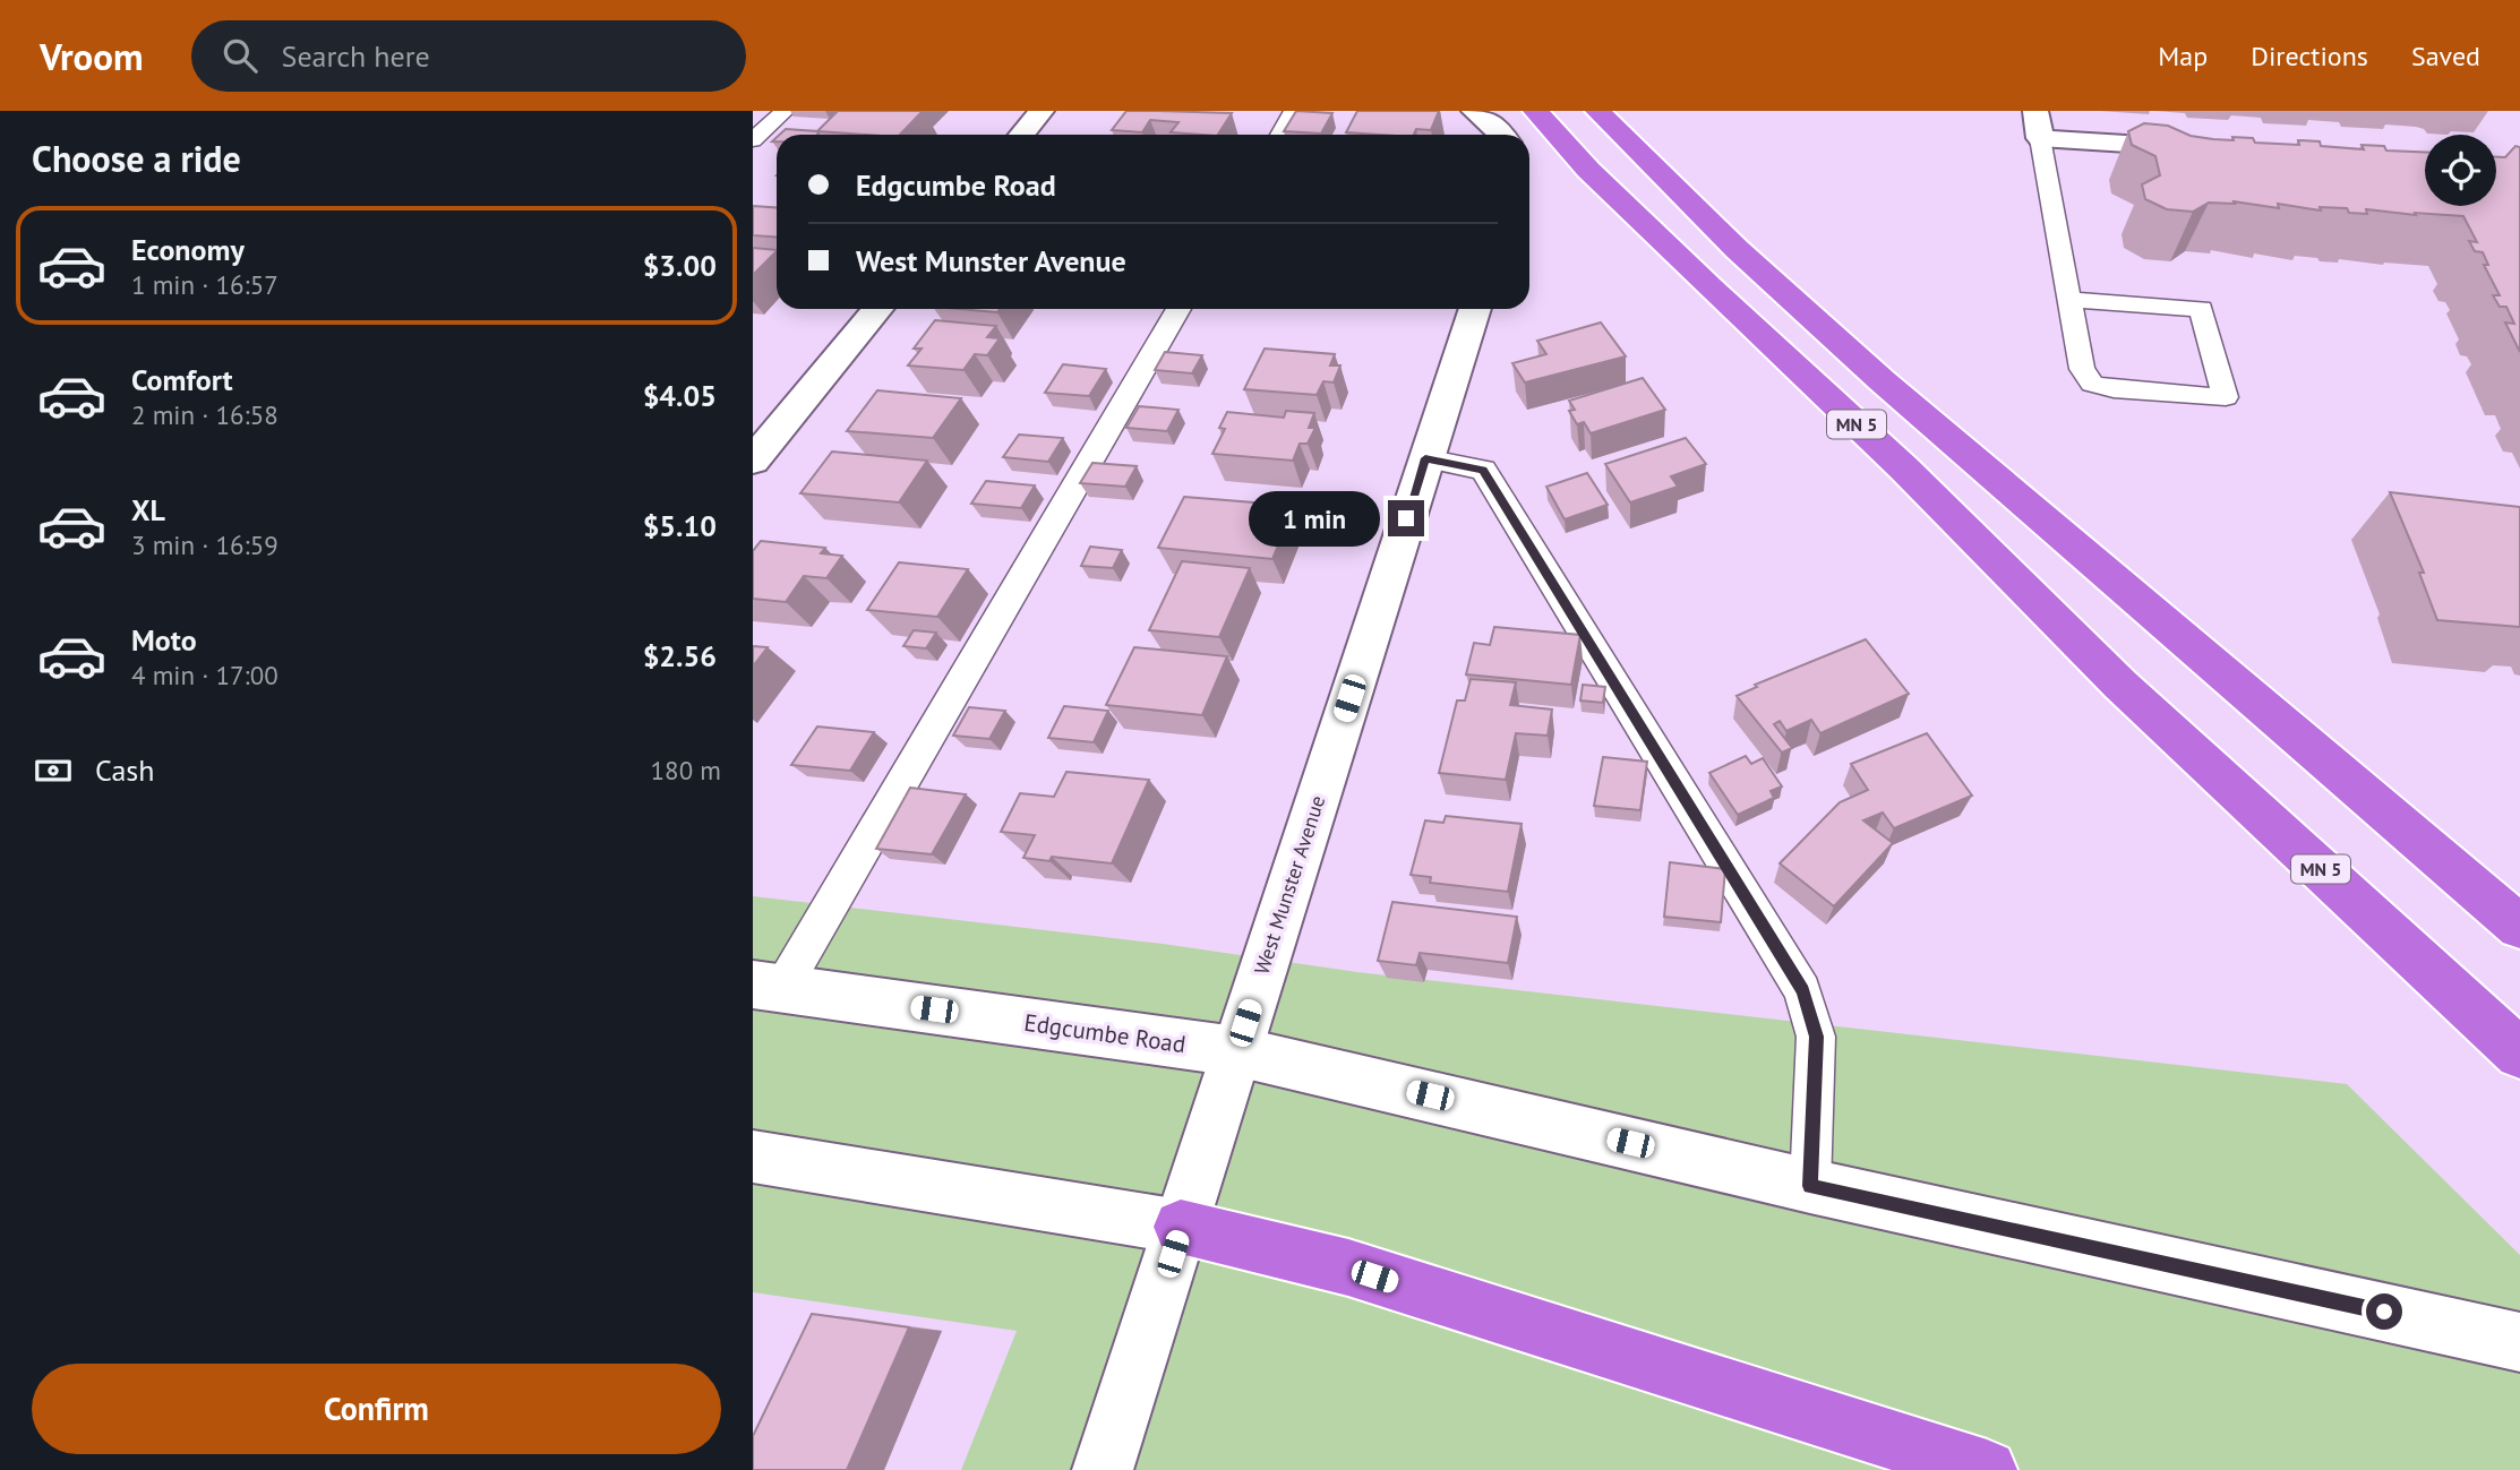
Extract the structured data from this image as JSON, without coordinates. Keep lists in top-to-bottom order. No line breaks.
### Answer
{"streets":{"highway":["MN 5"],"street":["West Munster Avenue","Edgcumbe Road"]},"crossings":[["West Munster Avenue","Edgcumbe Road"]],"page":{"header":"Vroom","search":"Search here","nav":["Map","Directions","Saved"],"heading":"Choose a ride","banner":["Edgcumbe Road","West Munster Avenue"],"list":[{"name":"Economy","note":"1 min · 16:57","value":"$3.00"},{"name":"Comfort","note":"2 min · 16:58","value":"$4.05"},{"name":"XL","note":"3 min · 16:59","value":"$5.10"},{"name":"Moto","note":"4 min · 17:00","value":"$2.56"}],"bubble":"1 min","pay":["Cash","180 m"],"buttons":"Confirm"}}
